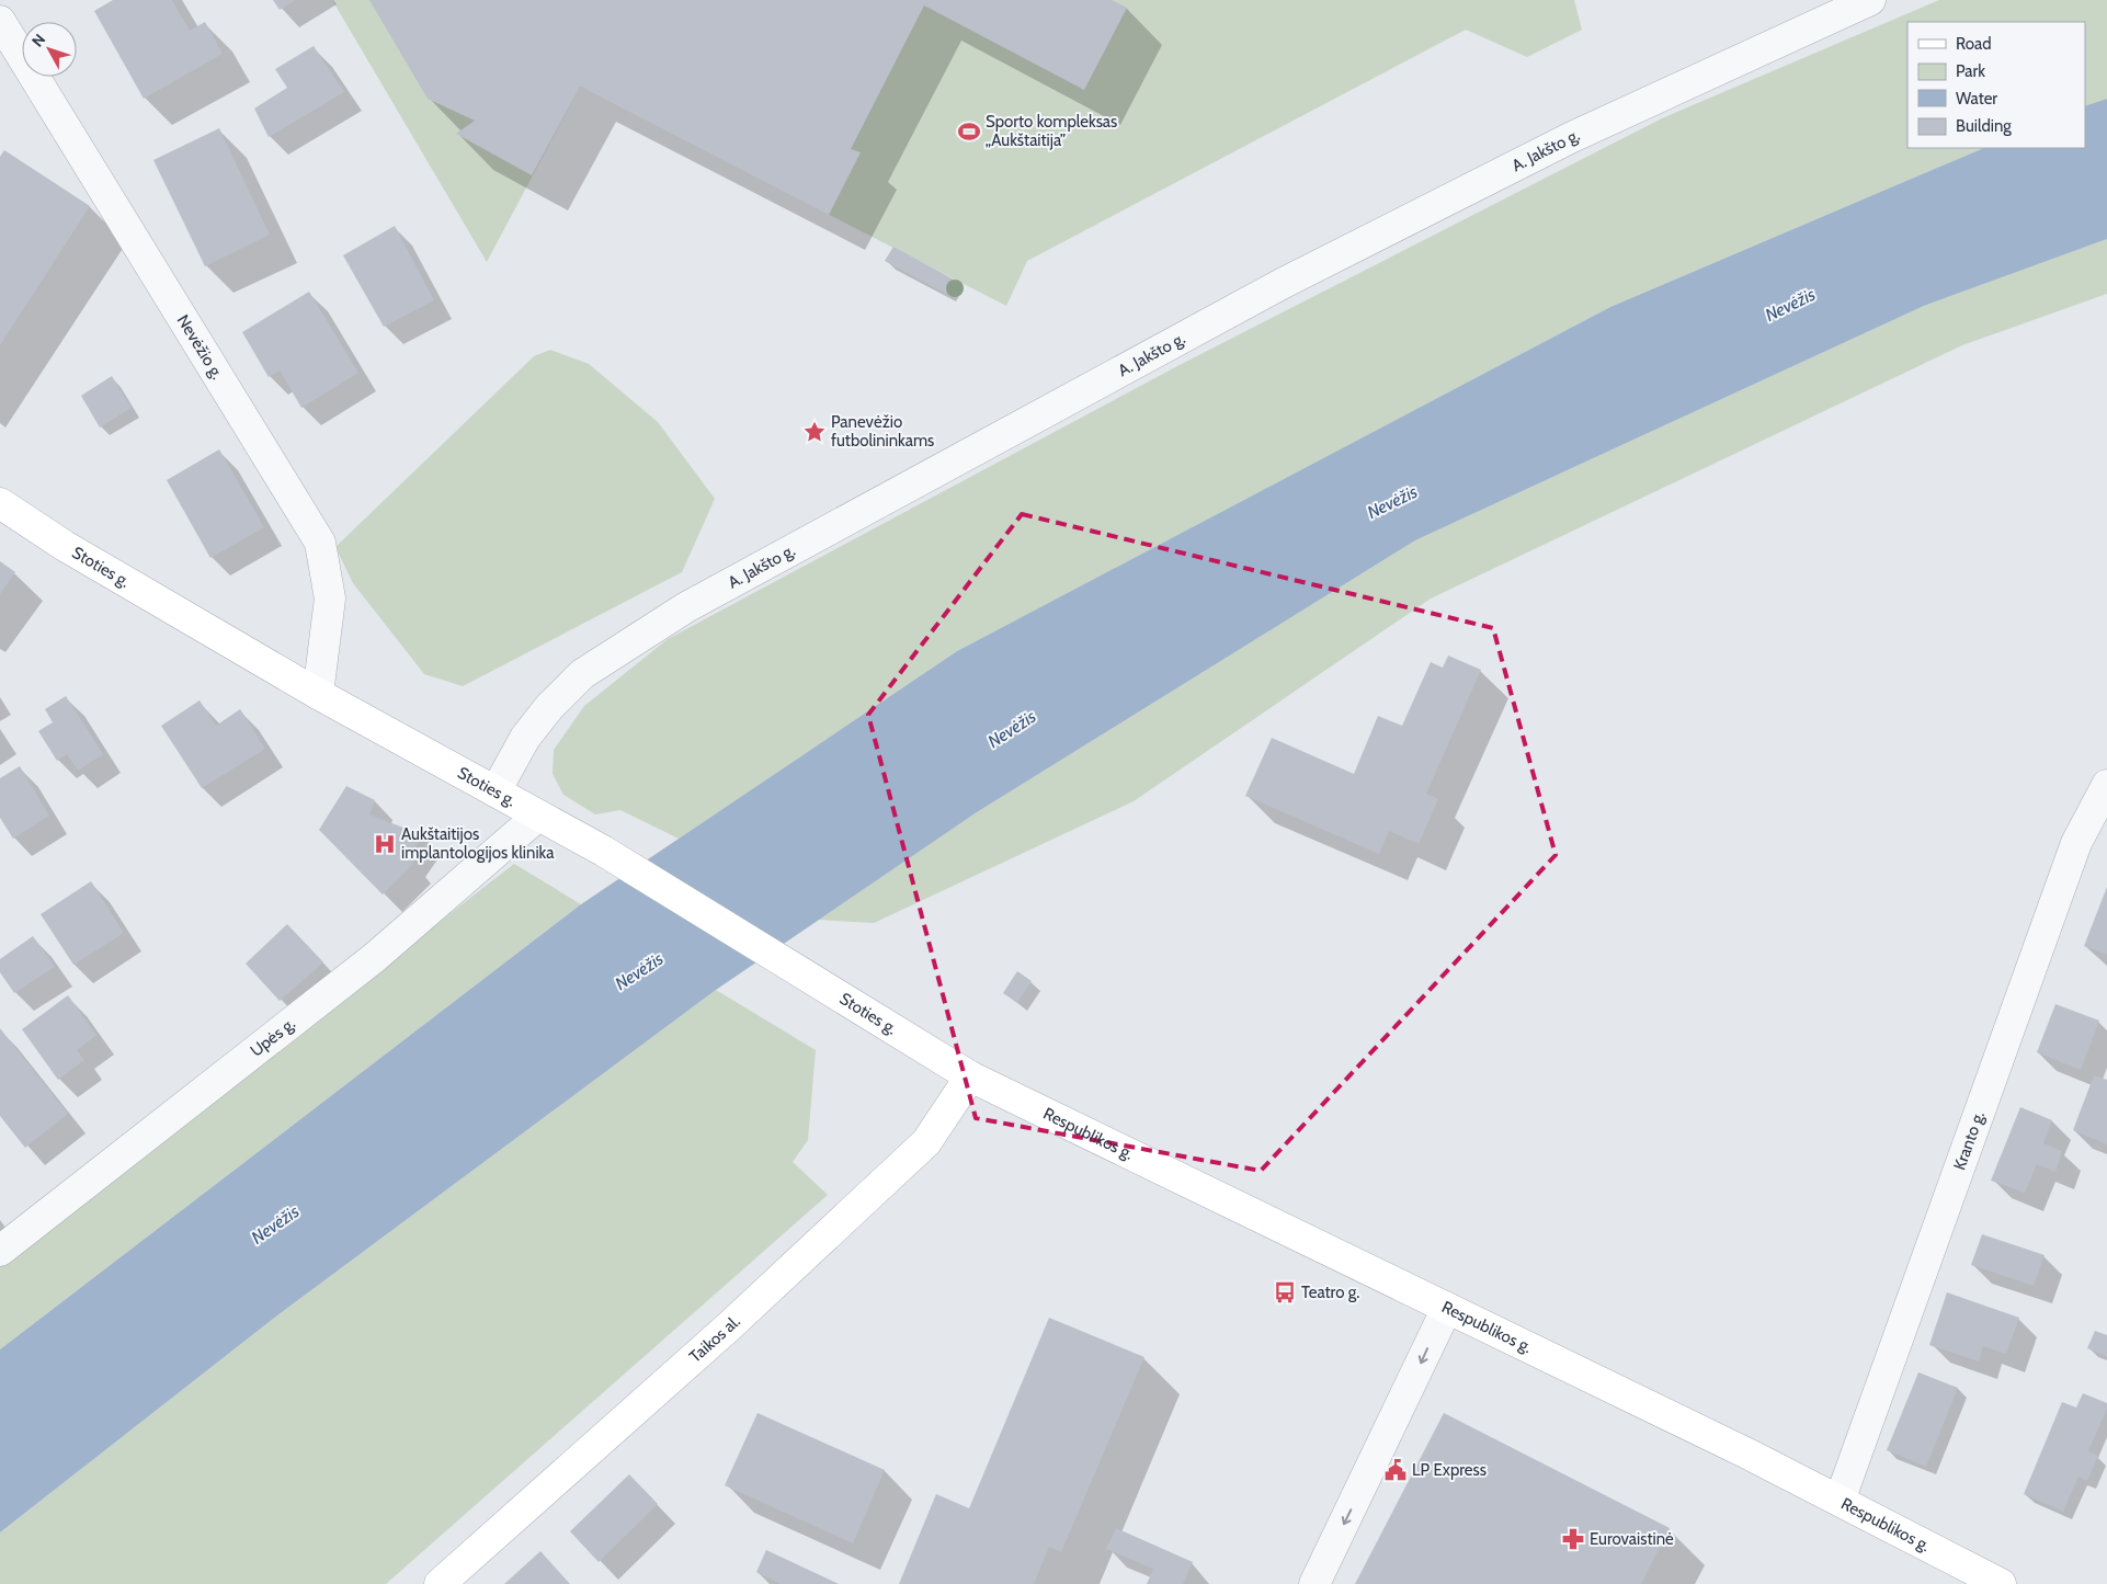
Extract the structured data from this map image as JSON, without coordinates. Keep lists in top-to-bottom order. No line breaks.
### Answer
{"streets":{"main road":["Stoties g.","Respublikos g.","Taikos al."],"street":["A. Jakšto g.","Nevėžio g.","Upės g.","Kranto g."]},"crossings":[["A. Jakšto g.","Stoties g."],["Nevėžio g.","Stoties g."],["Stoties g.","Upės g."],["Stoties g.","Respublikos g."],["Stoties g.","Taikos al."],["Respublikos g.","Kranto g."],["Respublikos g.","Taikos al."]],"water":["Nevėžis"],"places":{"sports":["Sporto kompleksas „Aukštaitija”"],"place":["Panevėžio futbolininkams"],"hospital":["Aukštaitijos implantologijos klinika"],"bus stop":["Teatro g."],"public building":["LP Express"],"pharmacy":["Eurovaistinė"]},"legend":["Road","Park","Water","Building"],"north":"top left"}
